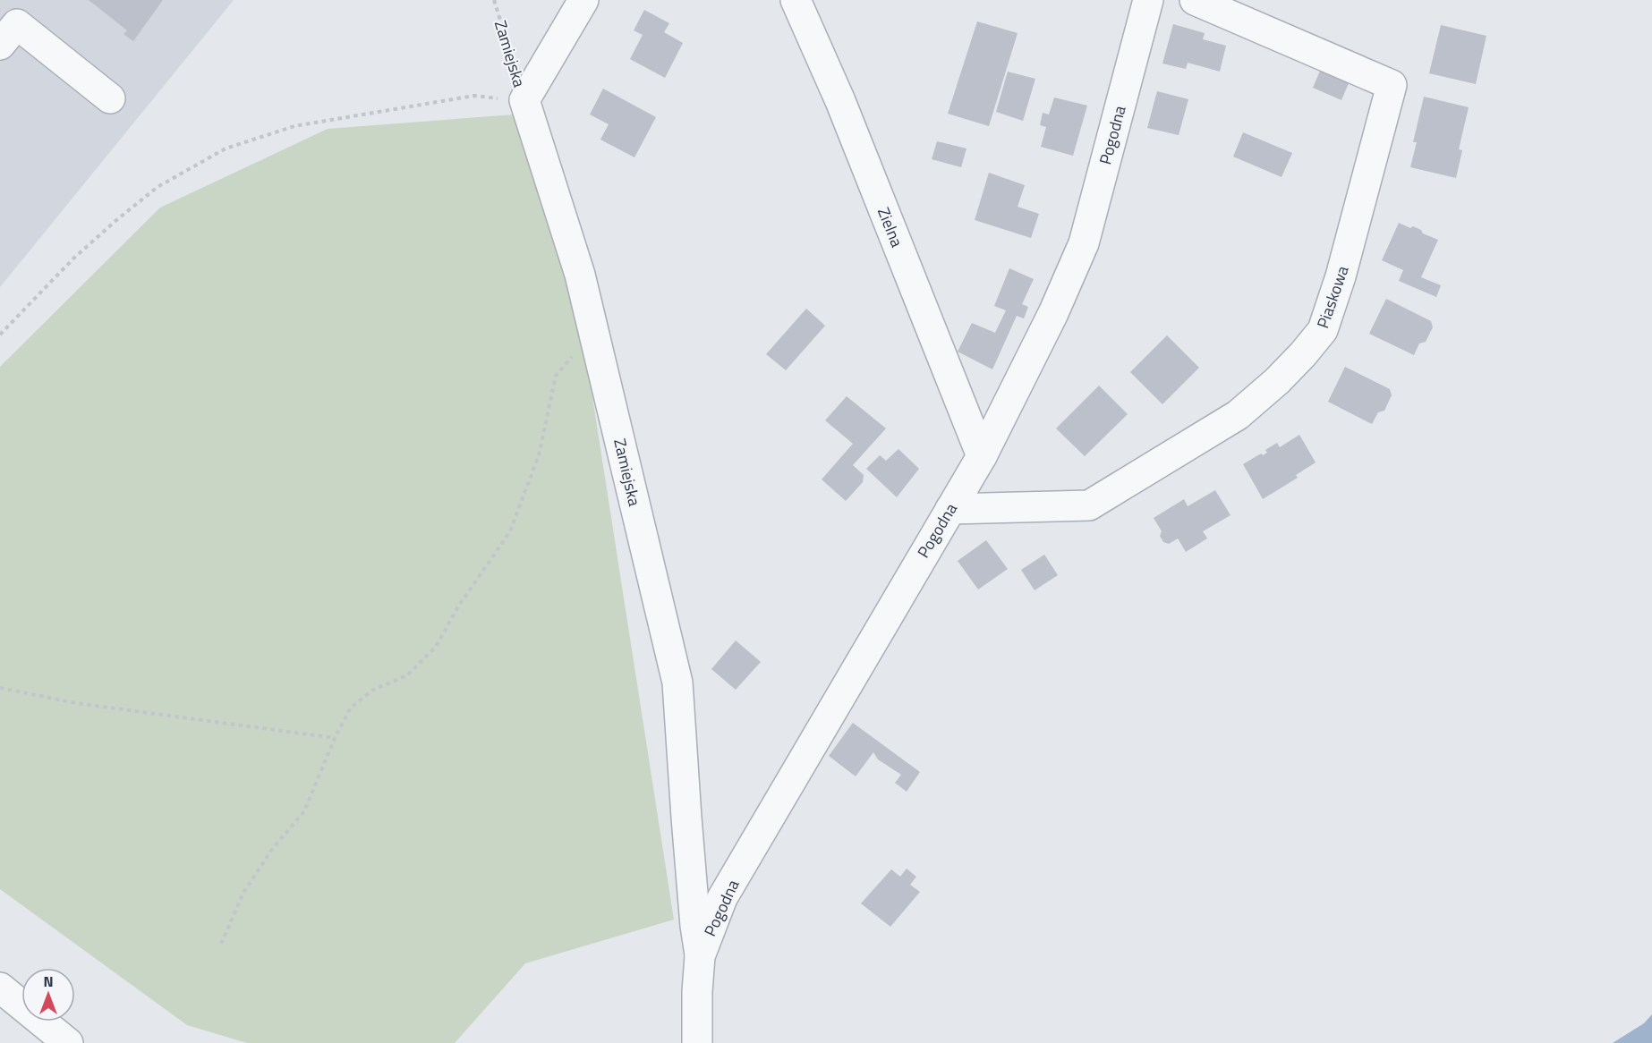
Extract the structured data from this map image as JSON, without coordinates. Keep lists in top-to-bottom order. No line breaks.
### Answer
{"streets":{"street":["Zamiejska","Pogodna","Zielna","Piaskowa"]},"crossings":[["Zamiejska","Pogodna"],["Pogodna","Zielna"],["Pogodna","Piaskowa"]],"north":"top"}
